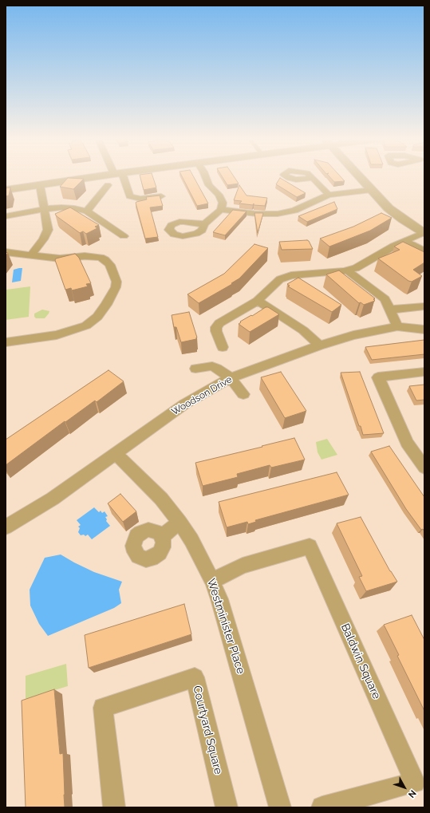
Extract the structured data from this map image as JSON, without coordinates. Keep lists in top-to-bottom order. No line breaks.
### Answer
{"streets":{"street":["Woodson Drive","Westminister Place","Baldwin Square","Courtyard Square"]},"crossings":[["Woodson Drive","Westminister Place"],["Westminister Place","Baldwin Square"]],"north":"bottom right"}
